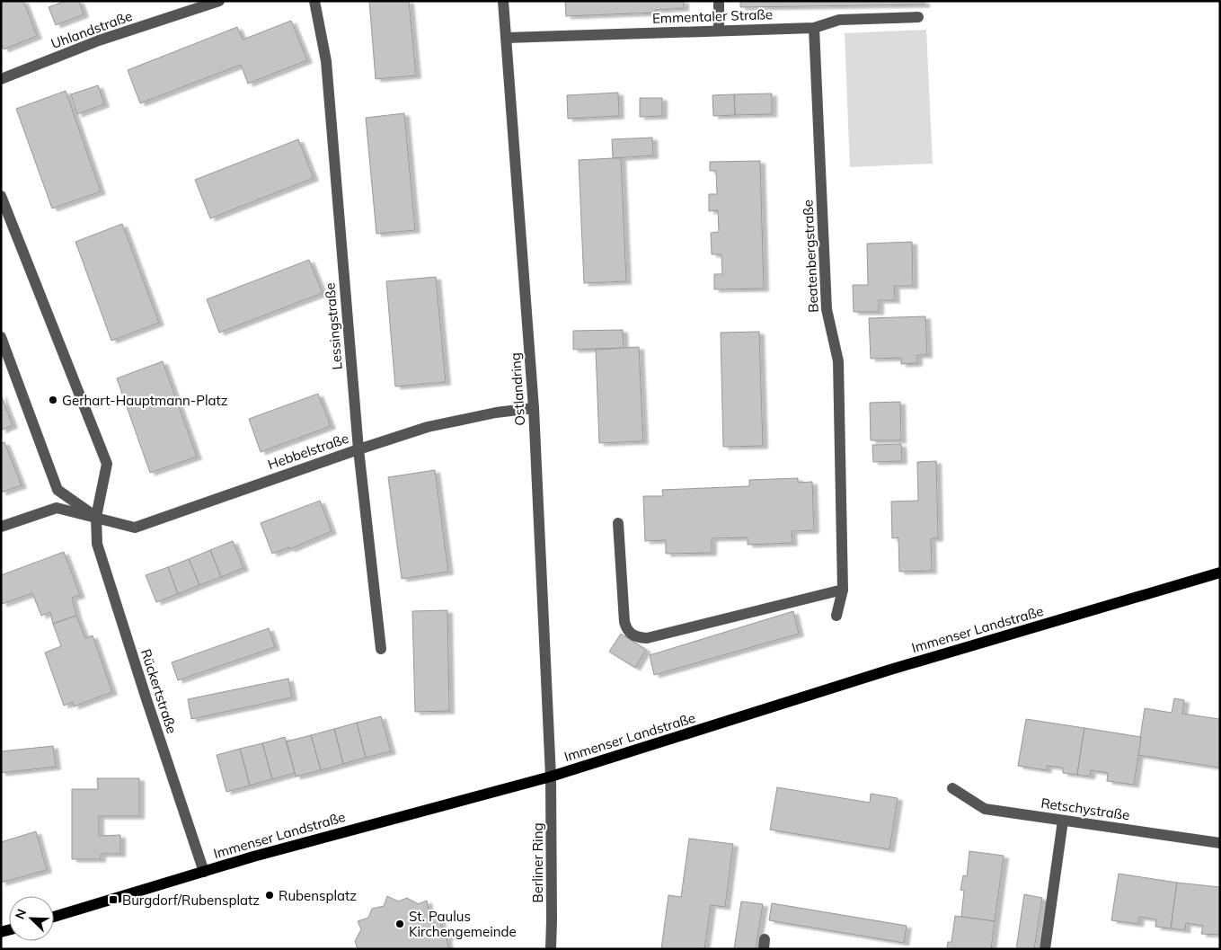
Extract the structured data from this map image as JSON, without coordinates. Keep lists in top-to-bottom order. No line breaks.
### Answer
{"streets":{"main road":["Immenser Landstraße"],"street":["Emmentaler Straße","Uhlandstraße","Beatenbergstraße","Lessingstraße","Ostlandring","Hebbelstraße","Rückertstraße","Retschystraße","Berliner Ring"]},"crossings":[["Emmentaler Straße","Beatenbergstraße"],["Emmentaler Straße","Ostlandring"],["Lessingstraße","Hebbelstraße"],["Ostlandring","Hebbelstraße"],["Ostlandring","Immenser Landstraße"],["Ostlandring","Berliner Ring"],["Hebbelstraße","Rückertstraße"],["Immenser Landstraße","Rückertstraße"],["Immenser Landstraße","Berliner Ring"]],"places":{"other":["Gerhart-Hauptmann-Platz","Rubensplatz","St. Paulus Kirchengemeinde"],"transit":["Burgdorf/Rubensplatz"]},"north":"top left"}
